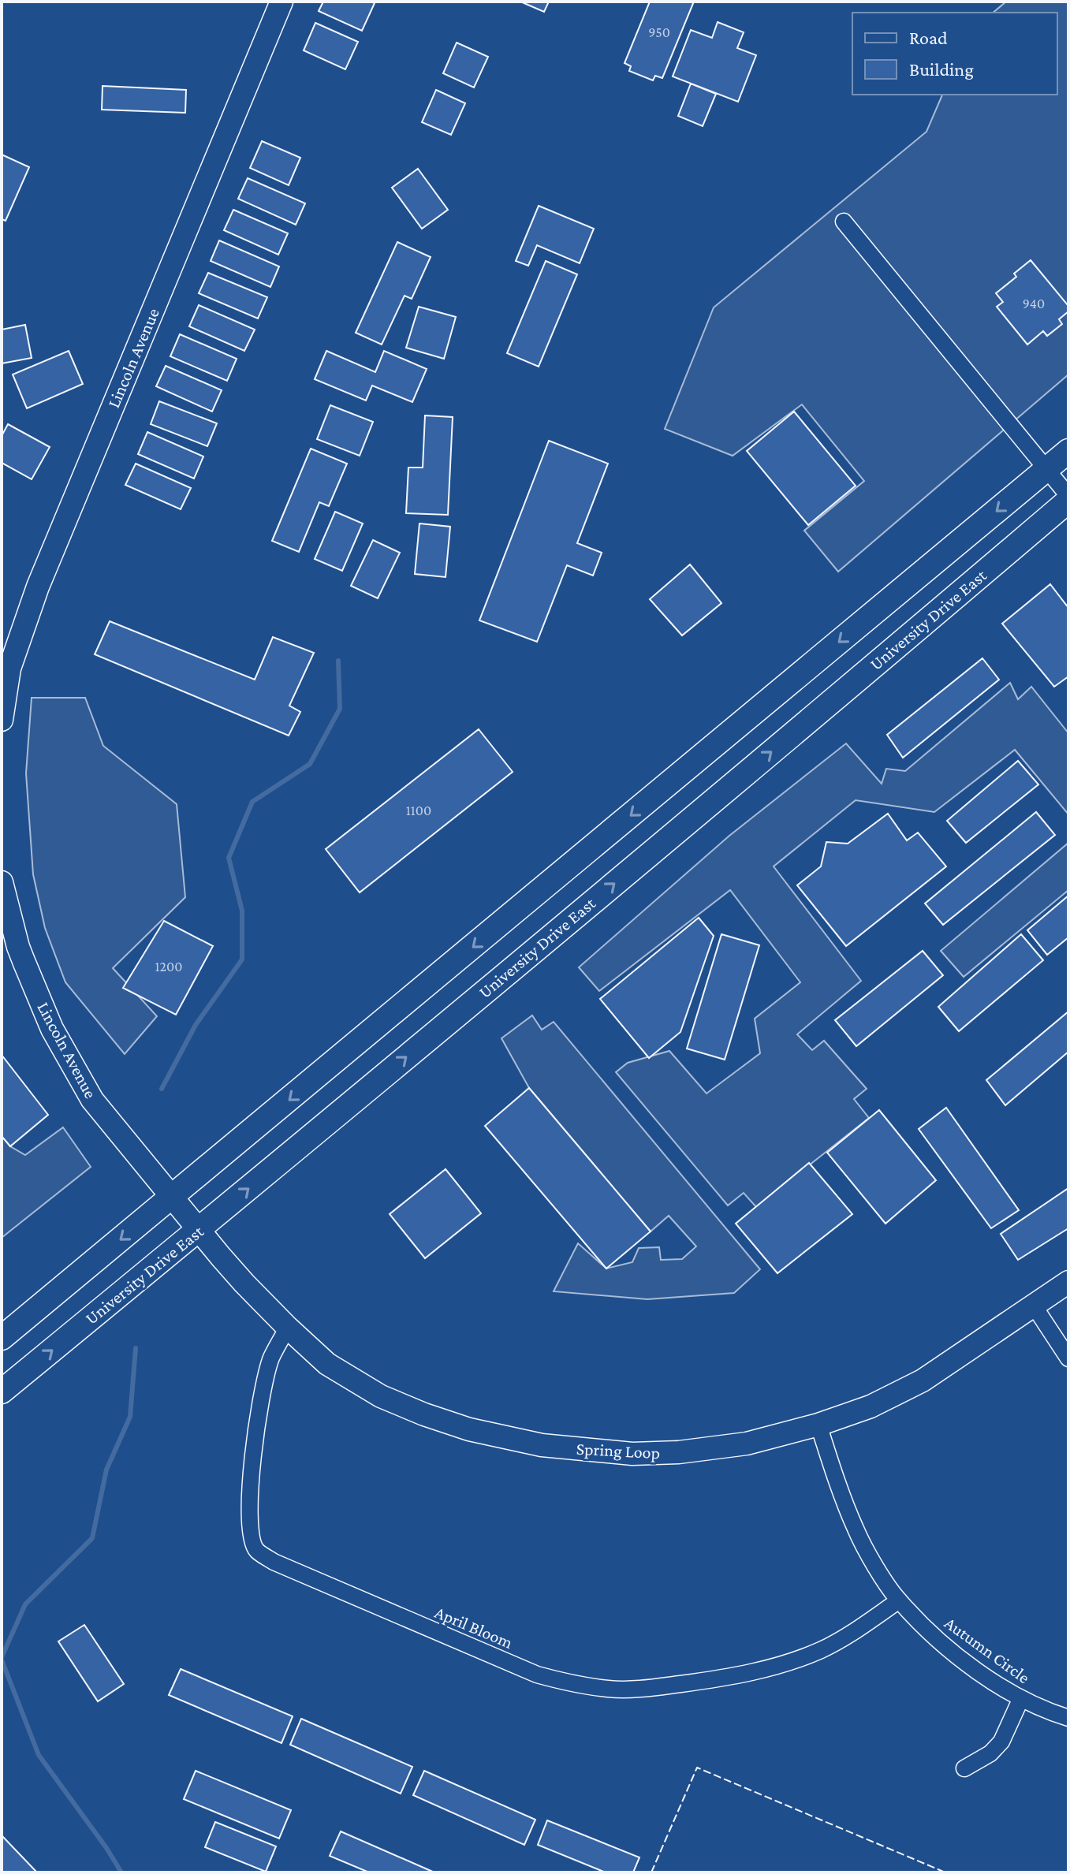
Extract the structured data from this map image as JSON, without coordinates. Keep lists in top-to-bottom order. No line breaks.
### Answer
{"streets":{"main road":["University Drive East"],"street":["Lincoln Avenue","Spring Loop","April Bloom","Autumn Circle"]},"crossings":[["Lincoln Avenue","University Drive East"],["Lincoln Avenue","Spring Loop"],["University Drive East","Spring Loop"],["Spring Loop","April Bloom"],["Spring Loop","Autumn Circle"],["April Bloom","Autumn Circle"]],"house_numbers":["950","940","1100","1200"],"legend":["Road","Building"]}
